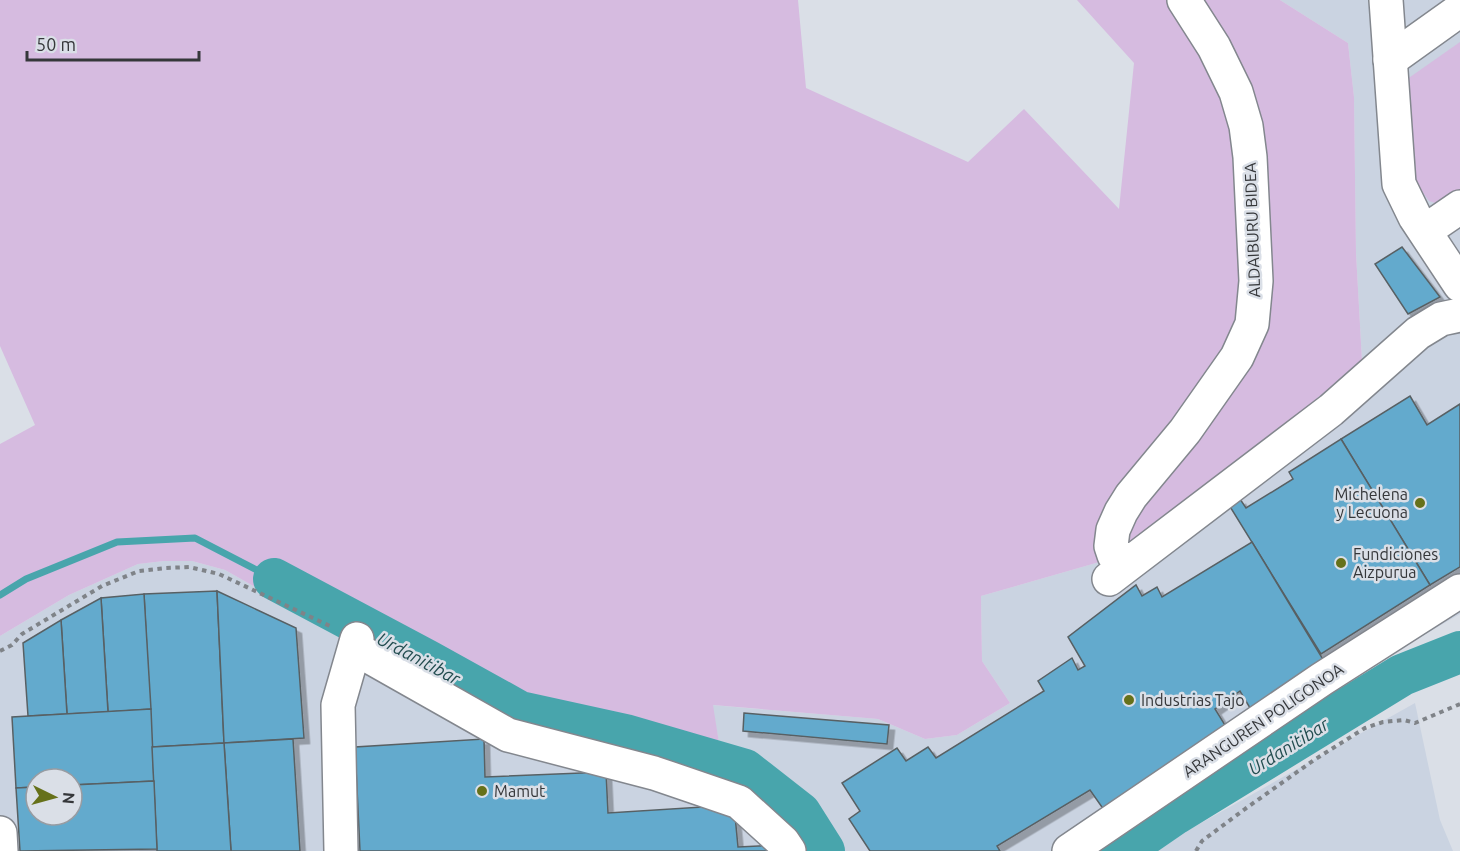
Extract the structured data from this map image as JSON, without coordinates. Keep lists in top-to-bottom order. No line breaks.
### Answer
{"streets":{"street":["ALDAIBURU BIDEA","ARANGUREN POLIGONOA"]},"water":["Urdanitibar"],"places":["Michelena y Lecuona","Fundiciones Aizpurua","Industrias Tajo","Mamut"],"scale_bar":"50 m","north":"right"}
